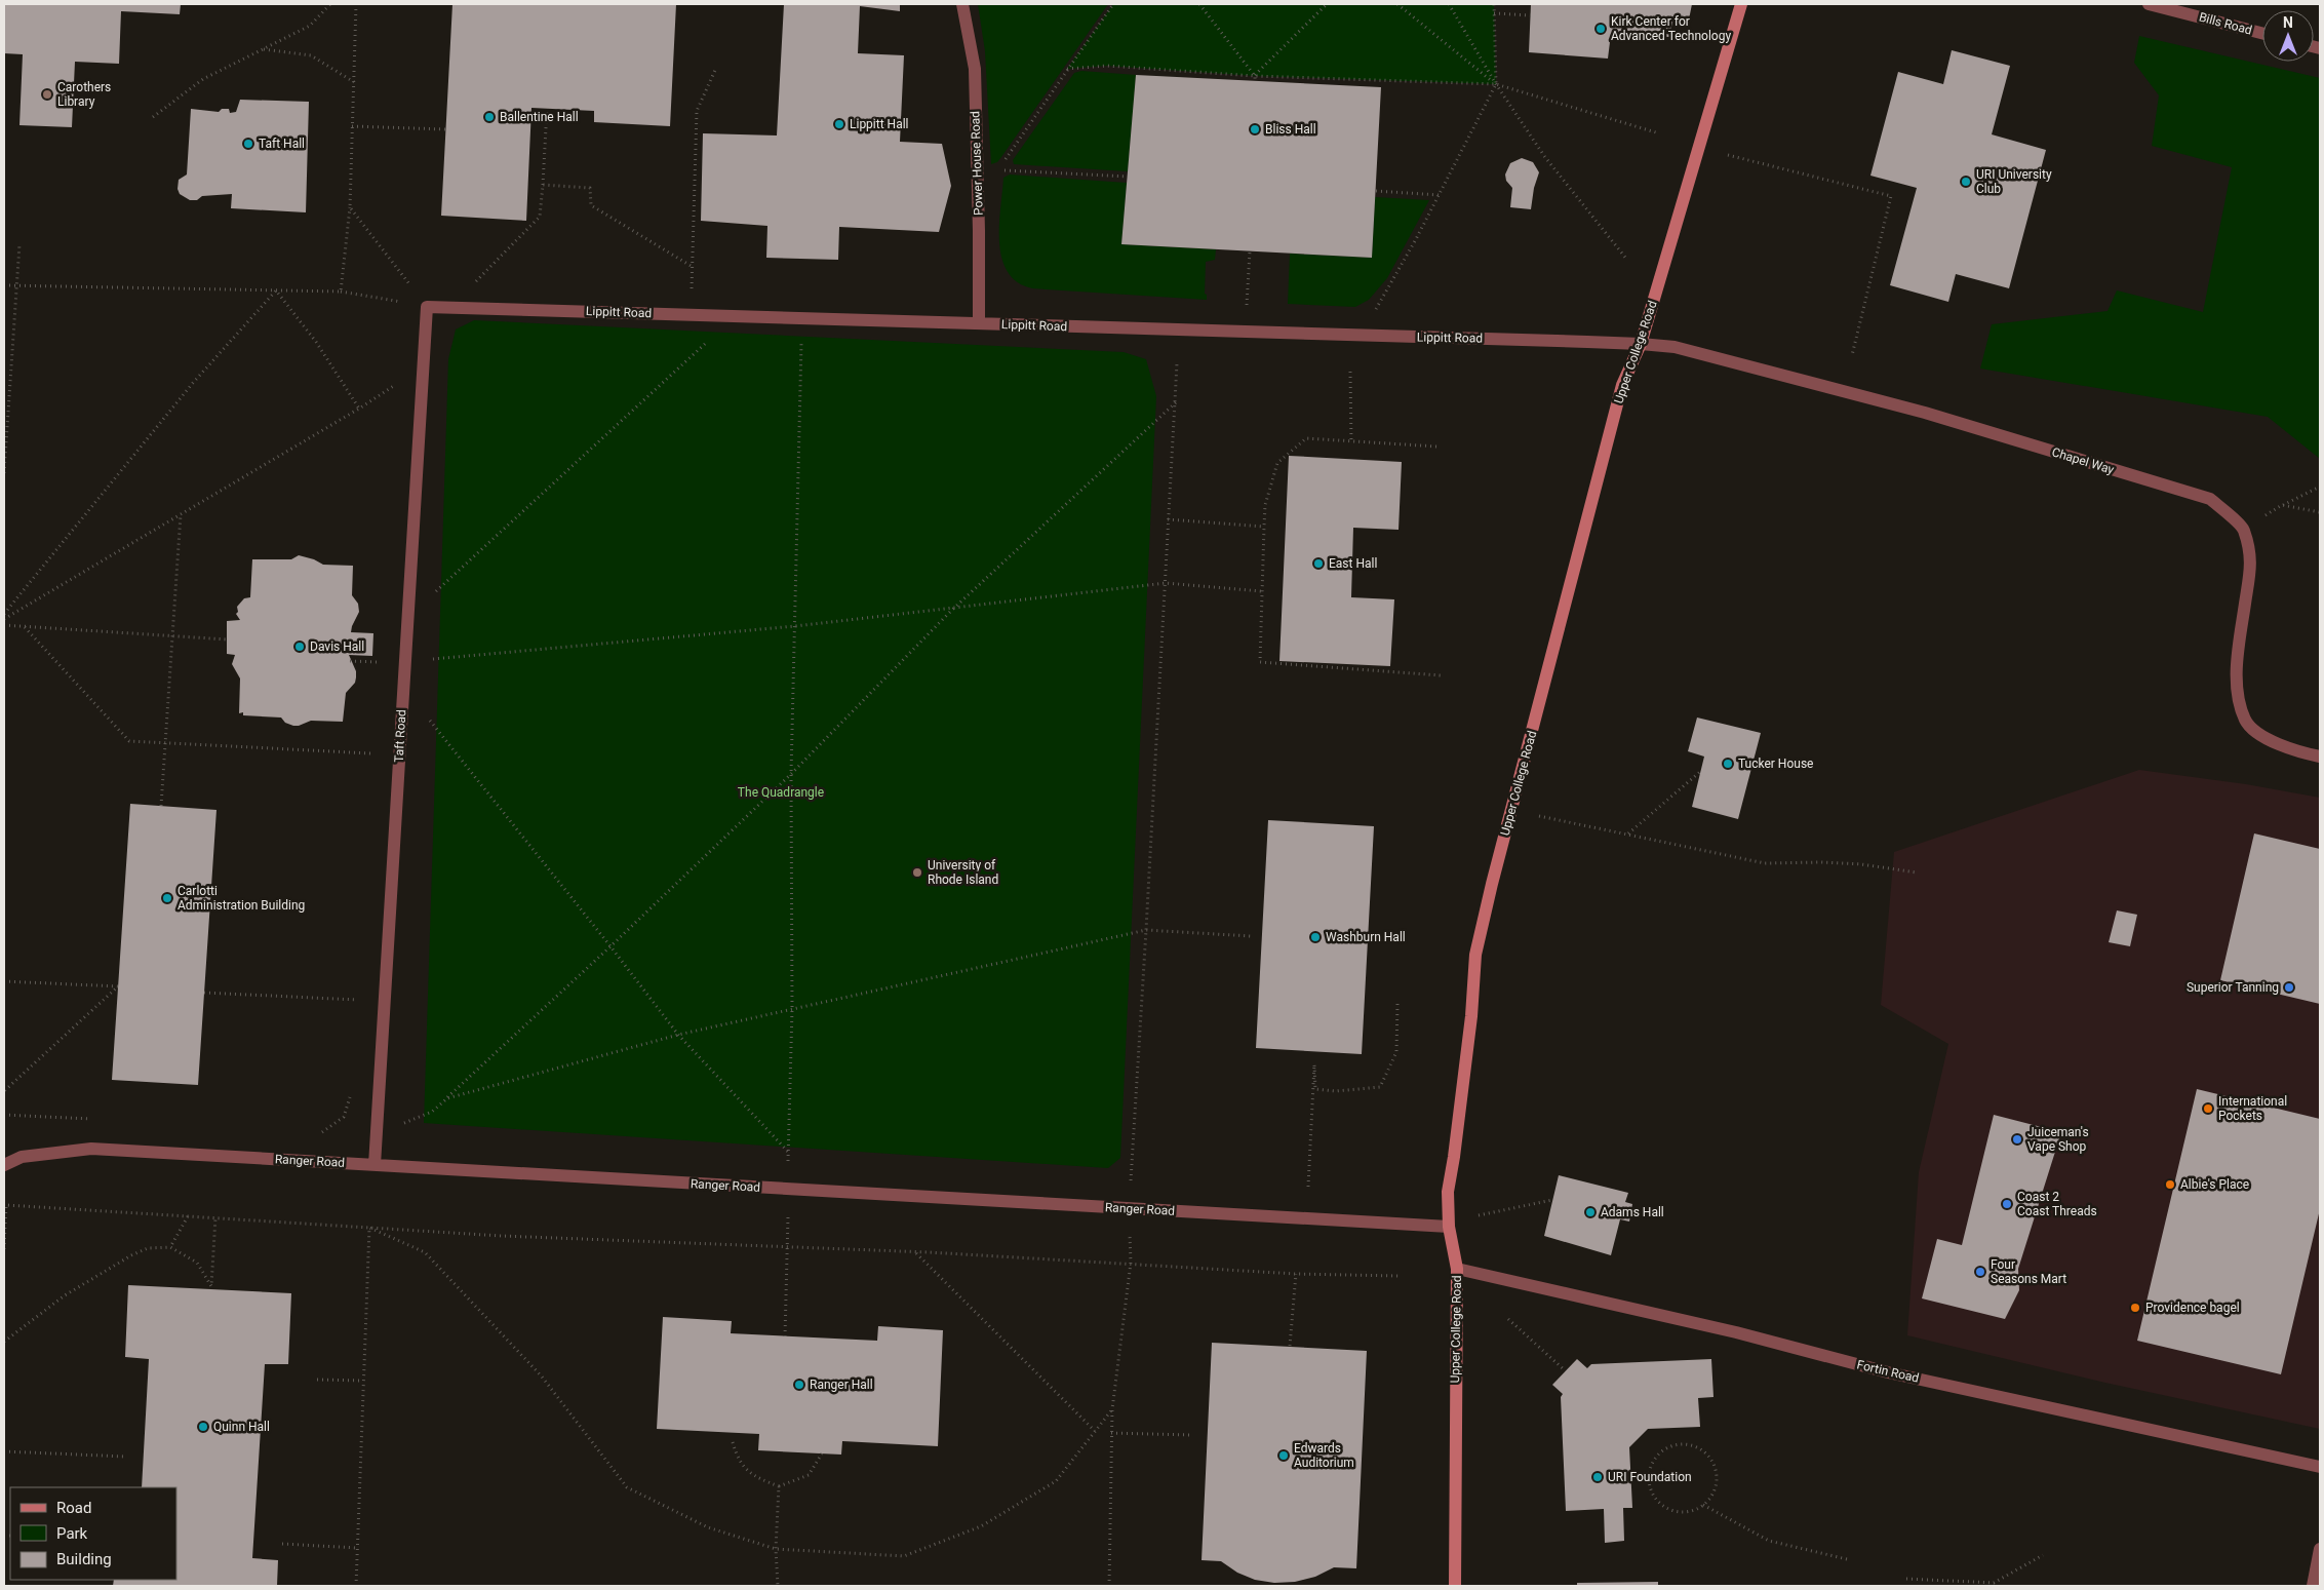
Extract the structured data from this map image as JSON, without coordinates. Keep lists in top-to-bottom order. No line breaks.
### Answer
{"streets":{"street":["Bills Road","Power House Road","Lippitt Road","Upper College Road","Chapel Way","Taft Road","Ranger Road","Fortin Road"]},"crossings":[["Power House Road","Lippitt Road"],["Lippitt Road","Upper College Road"],["Lippitt Road","Chapel Way"],["Lippitt Road","Taft Road"],["Upper College Road","Chapel Way"],["Upper College Road","Ranger Road"],["Upper College Road","Fortin Road"],["Taft Road","Ranger Road"]],"parks":["The Quadrangle"],"places":["Kirk Center for Advanced Technology","Carothers Library","Ballentine Hall","Lippitt Hall","Bliss Hall","Taft Hall","URI University Club","East Hall","Davis Hall","Tucker House","University of Rhode Island","Carlotti Administration Building","Washburn Hall","Superior Tanning","International Pockets","Juiceman's Vape Shop","Albie's Place","Coast 2 Coast Threads","Adams Hall","Four Seasons Mart","Providence bagel","Ranger Hall","Quinn Hall","Edwards Auditorium","URI Foundation"],"legend":["Road","Park","Building"],"north":"top"}
